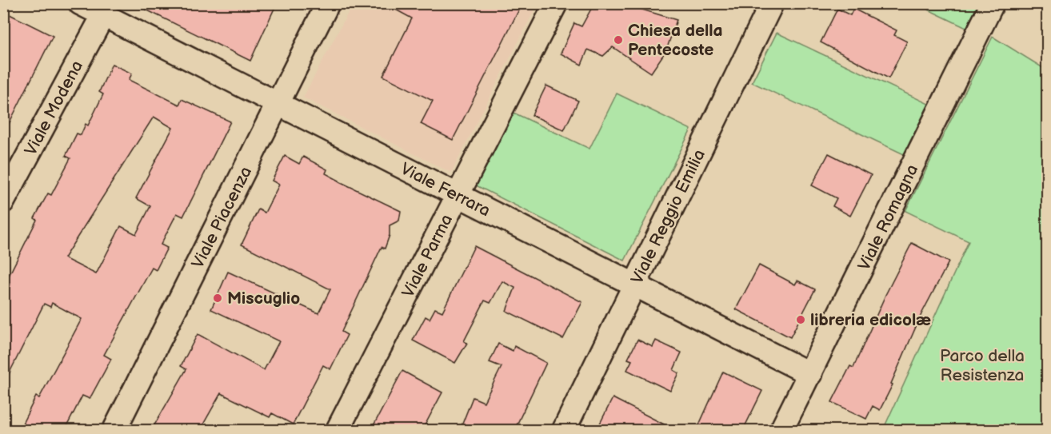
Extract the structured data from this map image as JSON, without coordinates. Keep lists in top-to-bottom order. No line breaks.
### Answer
{"streets":{"street":["Viale Modena","Viale Ferrara","Viale Reggio Emilia","Viale Piacenza","Viale Romagna","Viale Parma"]},"crossings":[["Viale Modena","Viale Ferrara"],["Viale Ferrara","Viale Reggio Emilia"],["Viale Ferrara","Viale Piacenza"],["Viale Ferrara","Viale Romagna"],["Viale Ferrara","Viale Parma"]],"parks":["Parco della Resistenza"],"places":["Chiesa della Pentecoste","Miscuglio","libreria edicolæ"]}
